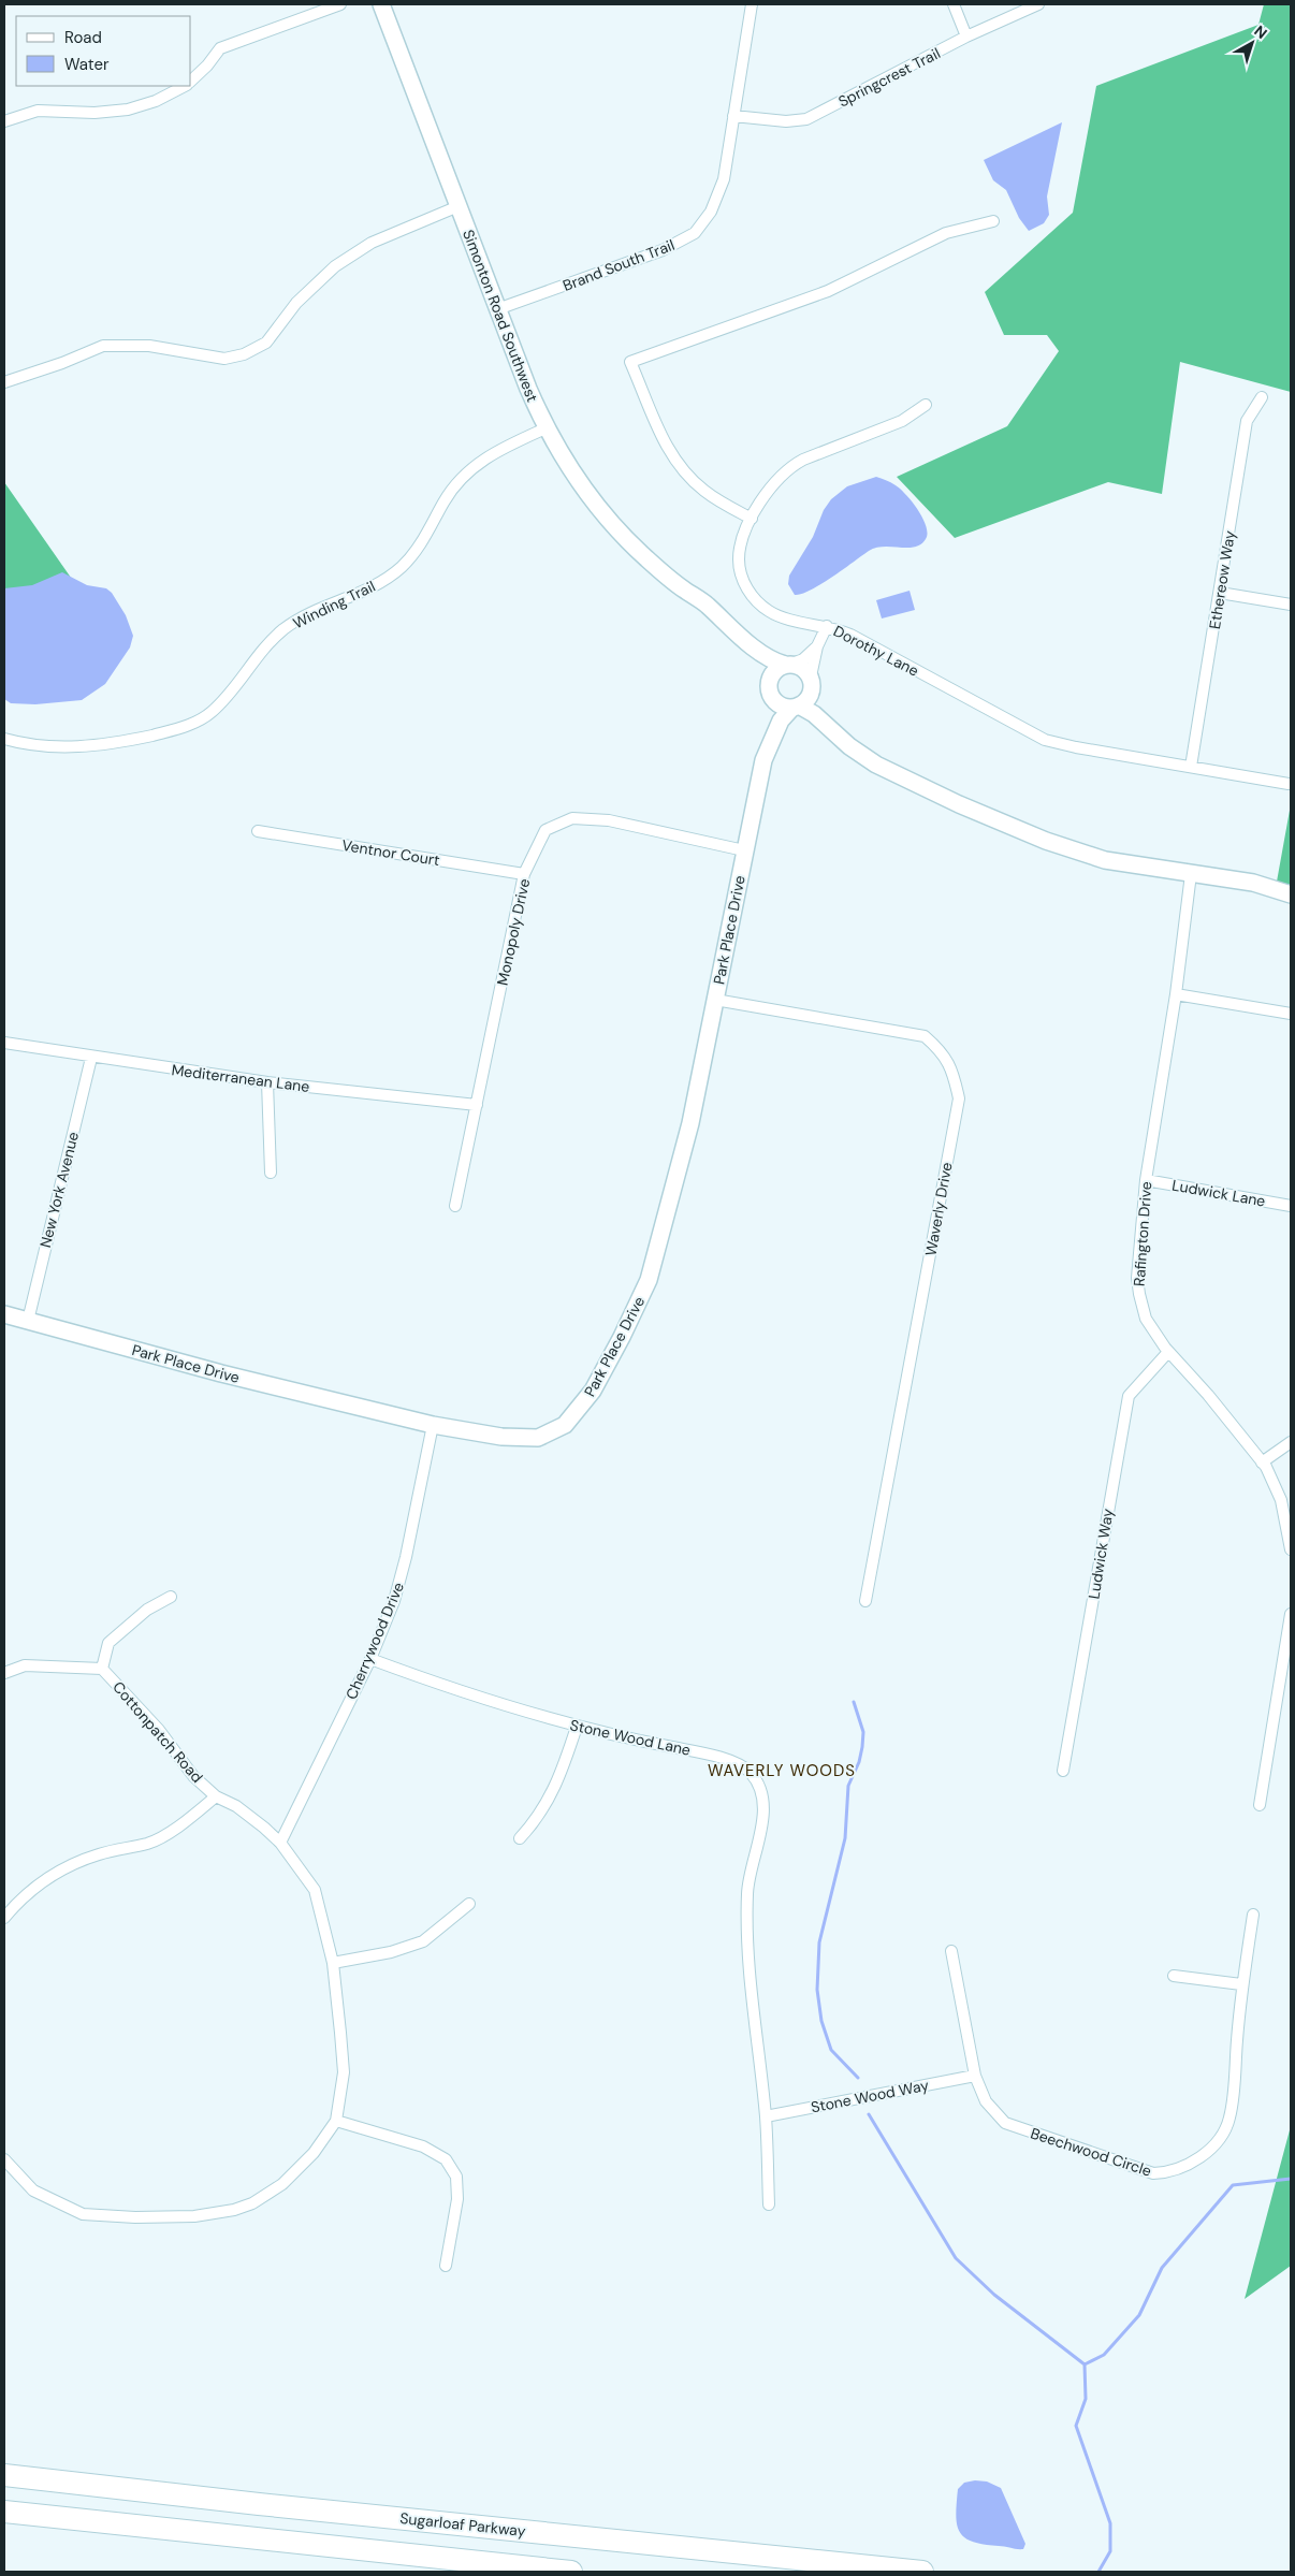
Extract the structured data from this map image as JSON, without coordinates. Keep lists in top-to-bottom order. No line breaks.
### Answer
{"streets":{"highway":["Sugarloaf Parkway"],"street":["Springcrest Trail","Brand South Trail","Simonton Road Southwest","Ethereow Way","Winding Trail","Dorothy Lane","Ventnor Court","Park Place Drive","Monopoly Drive","Mediterranean Lane","New York Avenue","Ludwick Lane","Waverly Drive","Rafington Drive","Ludwick Way","Cherrywood Drive","Cottonpatch Road","Stone Wood Lane","Stone Wood Way","Beechwood Circle"]},"crossings":[["Springcrest Trail","Brand South Trail"],["Brand South Trail","Simonton Road Southwest"],["Simonton Road Southwest","Winding Trail"],["Simonton Road Southwest","Park Place Drive"],["Ethereow Way","Dorothy Lane"],["Ventnor Court","Monopoly Drive"],["Park Place Drive","Monopoly Drive"],["Park Place Drive","New York Avenue"],["Park Place Drive","Waverly Drive"],["Park Place Drive","Cherrywood Drive"],["Monopoly Drive","Mediterranean Lane"],["Mediterranean Lane","New York Avenue"],["Ludwick Lane","Rafington Drive"],["Rafington Drive","Ludwick Way"],["Cherrywood Drive","Cottonpatch Road"],["Cherrywood Drive","Stone Wood Lane"],["Stone Wood Lane","Stone Wood Way"],["Stone Wood Way","Beechwood Circle"]],"districts":["WAVERLY WOODS"],"legend":["Road","Water"],"north":"top right"}
